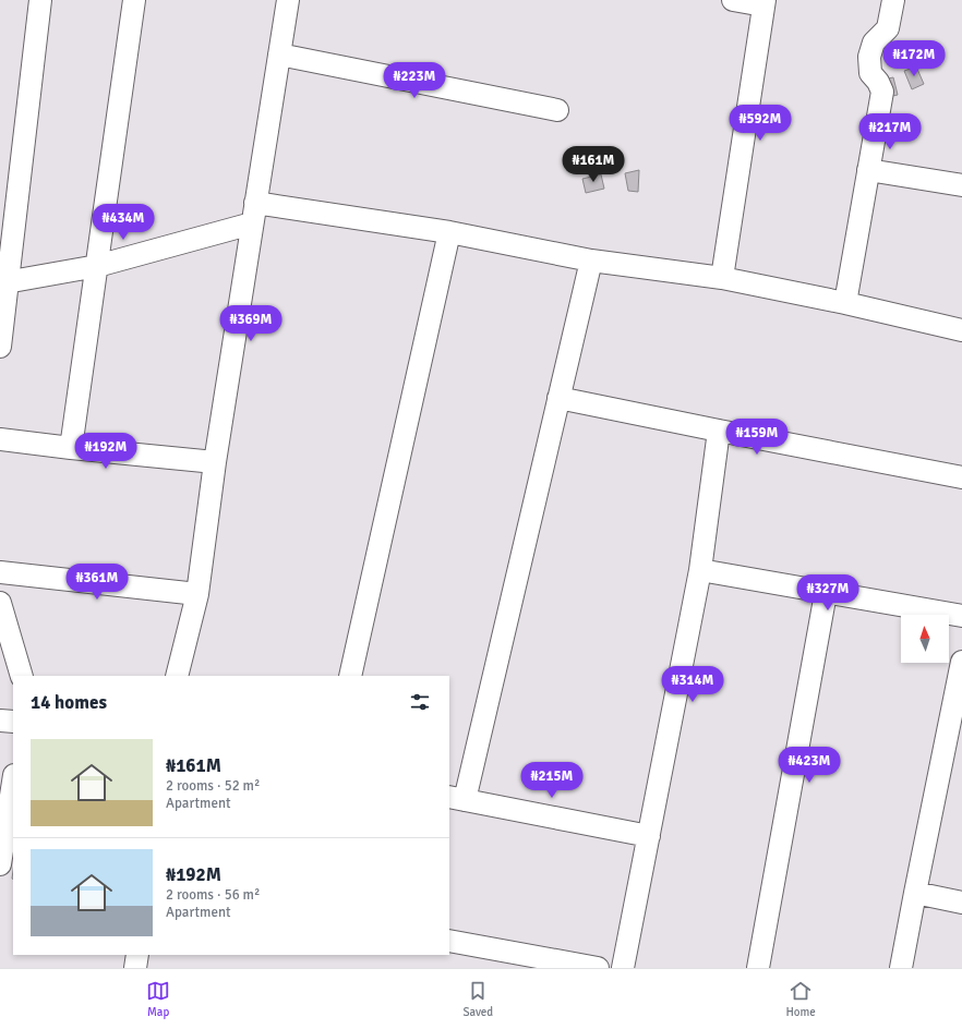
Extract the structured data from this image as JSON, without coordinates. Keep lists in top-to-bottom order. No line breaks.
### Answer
{"north":"top","page":{"price":["₦172M","₦223M","₦592M","₦217M","₦161M","₦434M","₦369M","₦159M","₦192M","₦361M","₦327M","₦314M","₦423M","₦215M"],"heading":"14 homes","list":[{"name":"₦161M","note":"2 rooms · 52 m² · Apartment"},{"name":"₦192M","note":"2 rooms · 56 m² · Apartment"}],"tabs":["Map","Saved","Home"]}}
